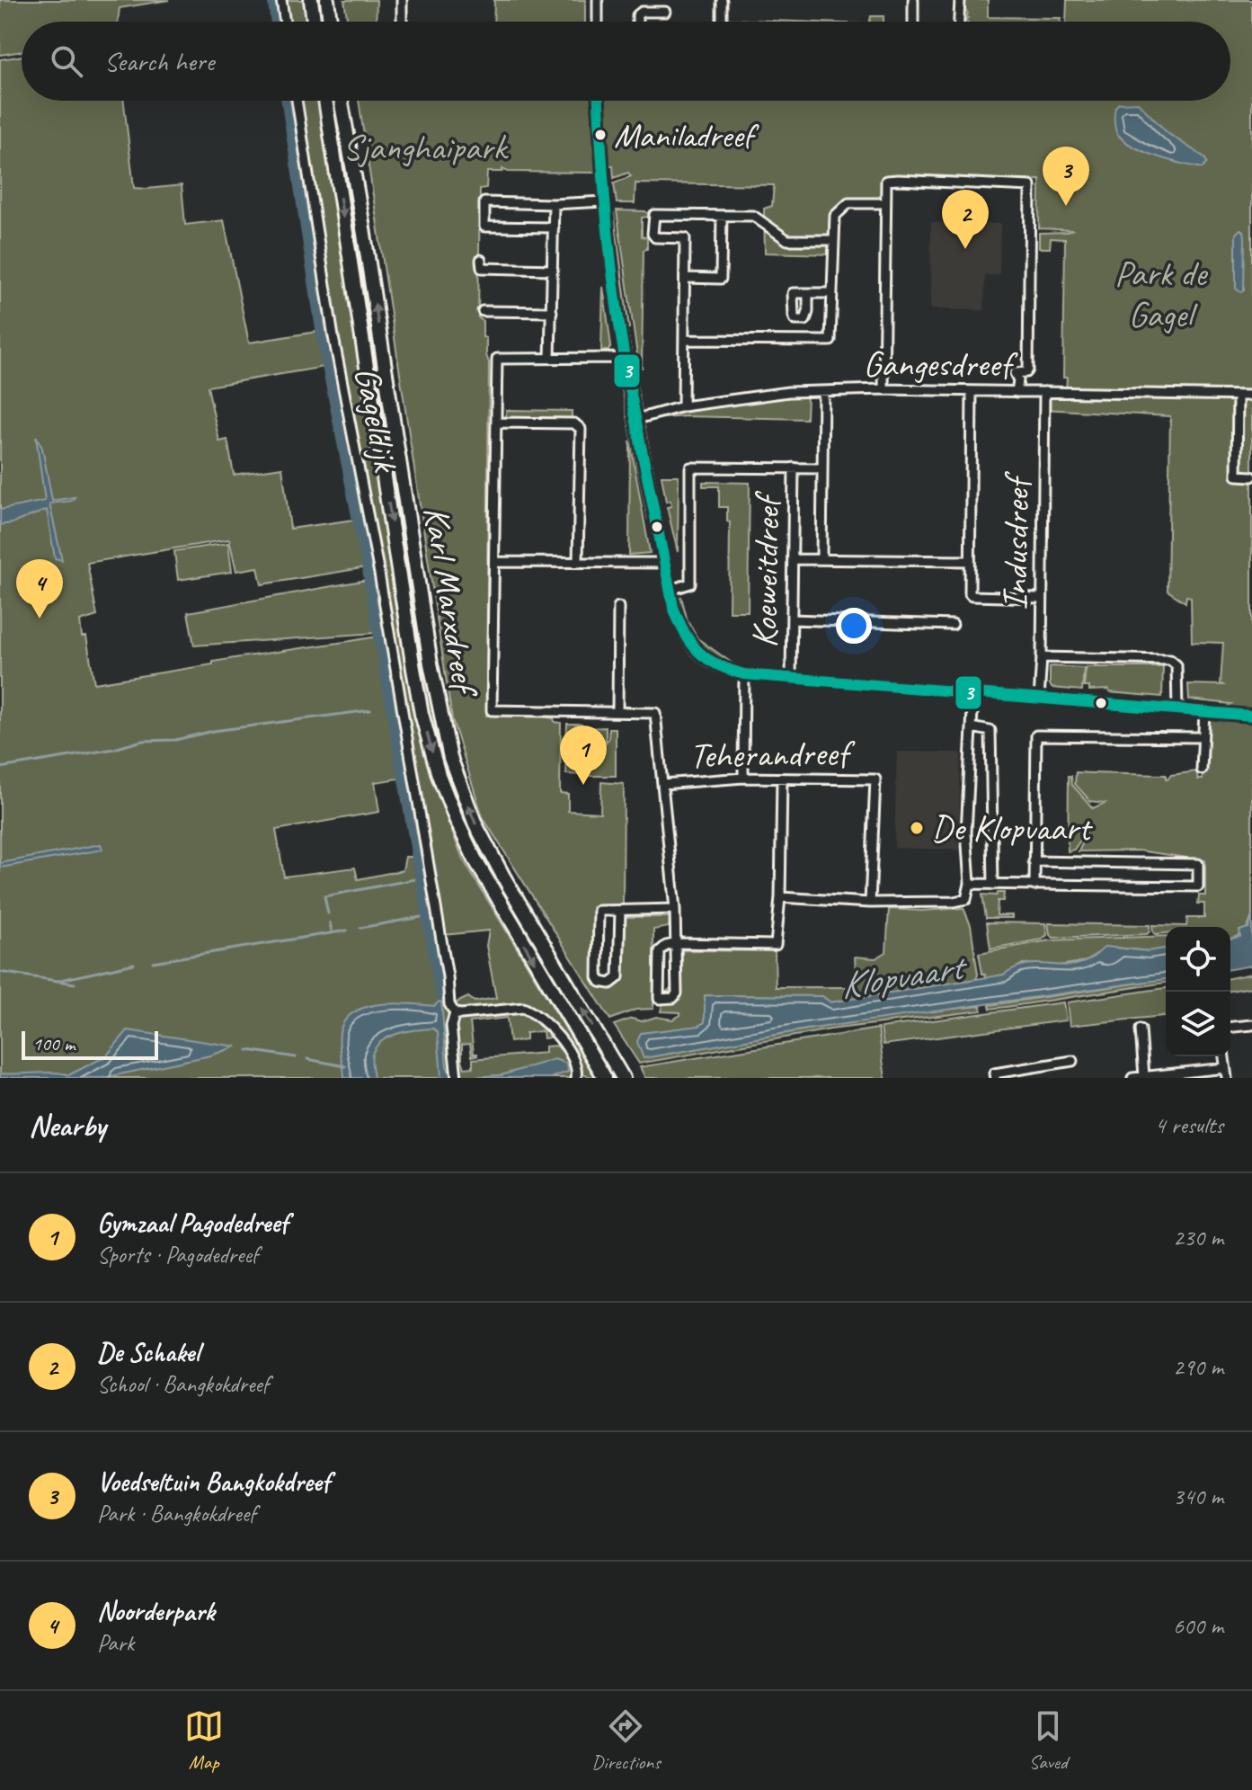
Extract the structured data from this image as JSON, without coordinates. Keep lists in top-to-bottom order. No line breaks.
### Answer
{"streets":{"highway":["Karl Marxdreef"],"street":["Gangesdreef","Gageldijk","Indusdreef","Koeweitdreef","Teherandreef"]},"crossings":[["Gangesdreef","Indusdreef"],["Gangesdreef","Koeweitdreef"]],"water":["Klopvaart"],"parks":["Sjanghaipark","Park de Gagel"],"places":["Maniladreef","De Klopvaart"],"lines":["transit line 3"],"scale_bar":"100 m","page":{"search":"Search here","pins":["3","2","4","1"],"scale":"100 m","heading":["Nearby","4 results"],"list":[{"mark":"1","name":"Gymzaal Pagodedreef","note":"Sports · Pagodedreef","value":"230 m"},{"mark":"2","name":"De Schakel","note":"School · Bangkokdreef","value":"290 m"},{"mark":"3","name":"Voedseltuin Bangkokdreef","note":"Park · Bangkokdreef","value":"340 m"},{"mark":"4","name":"Noorderpark","note":"Park","value":"600 m"}],"nav":["Map","Directions","Saved"]}}
